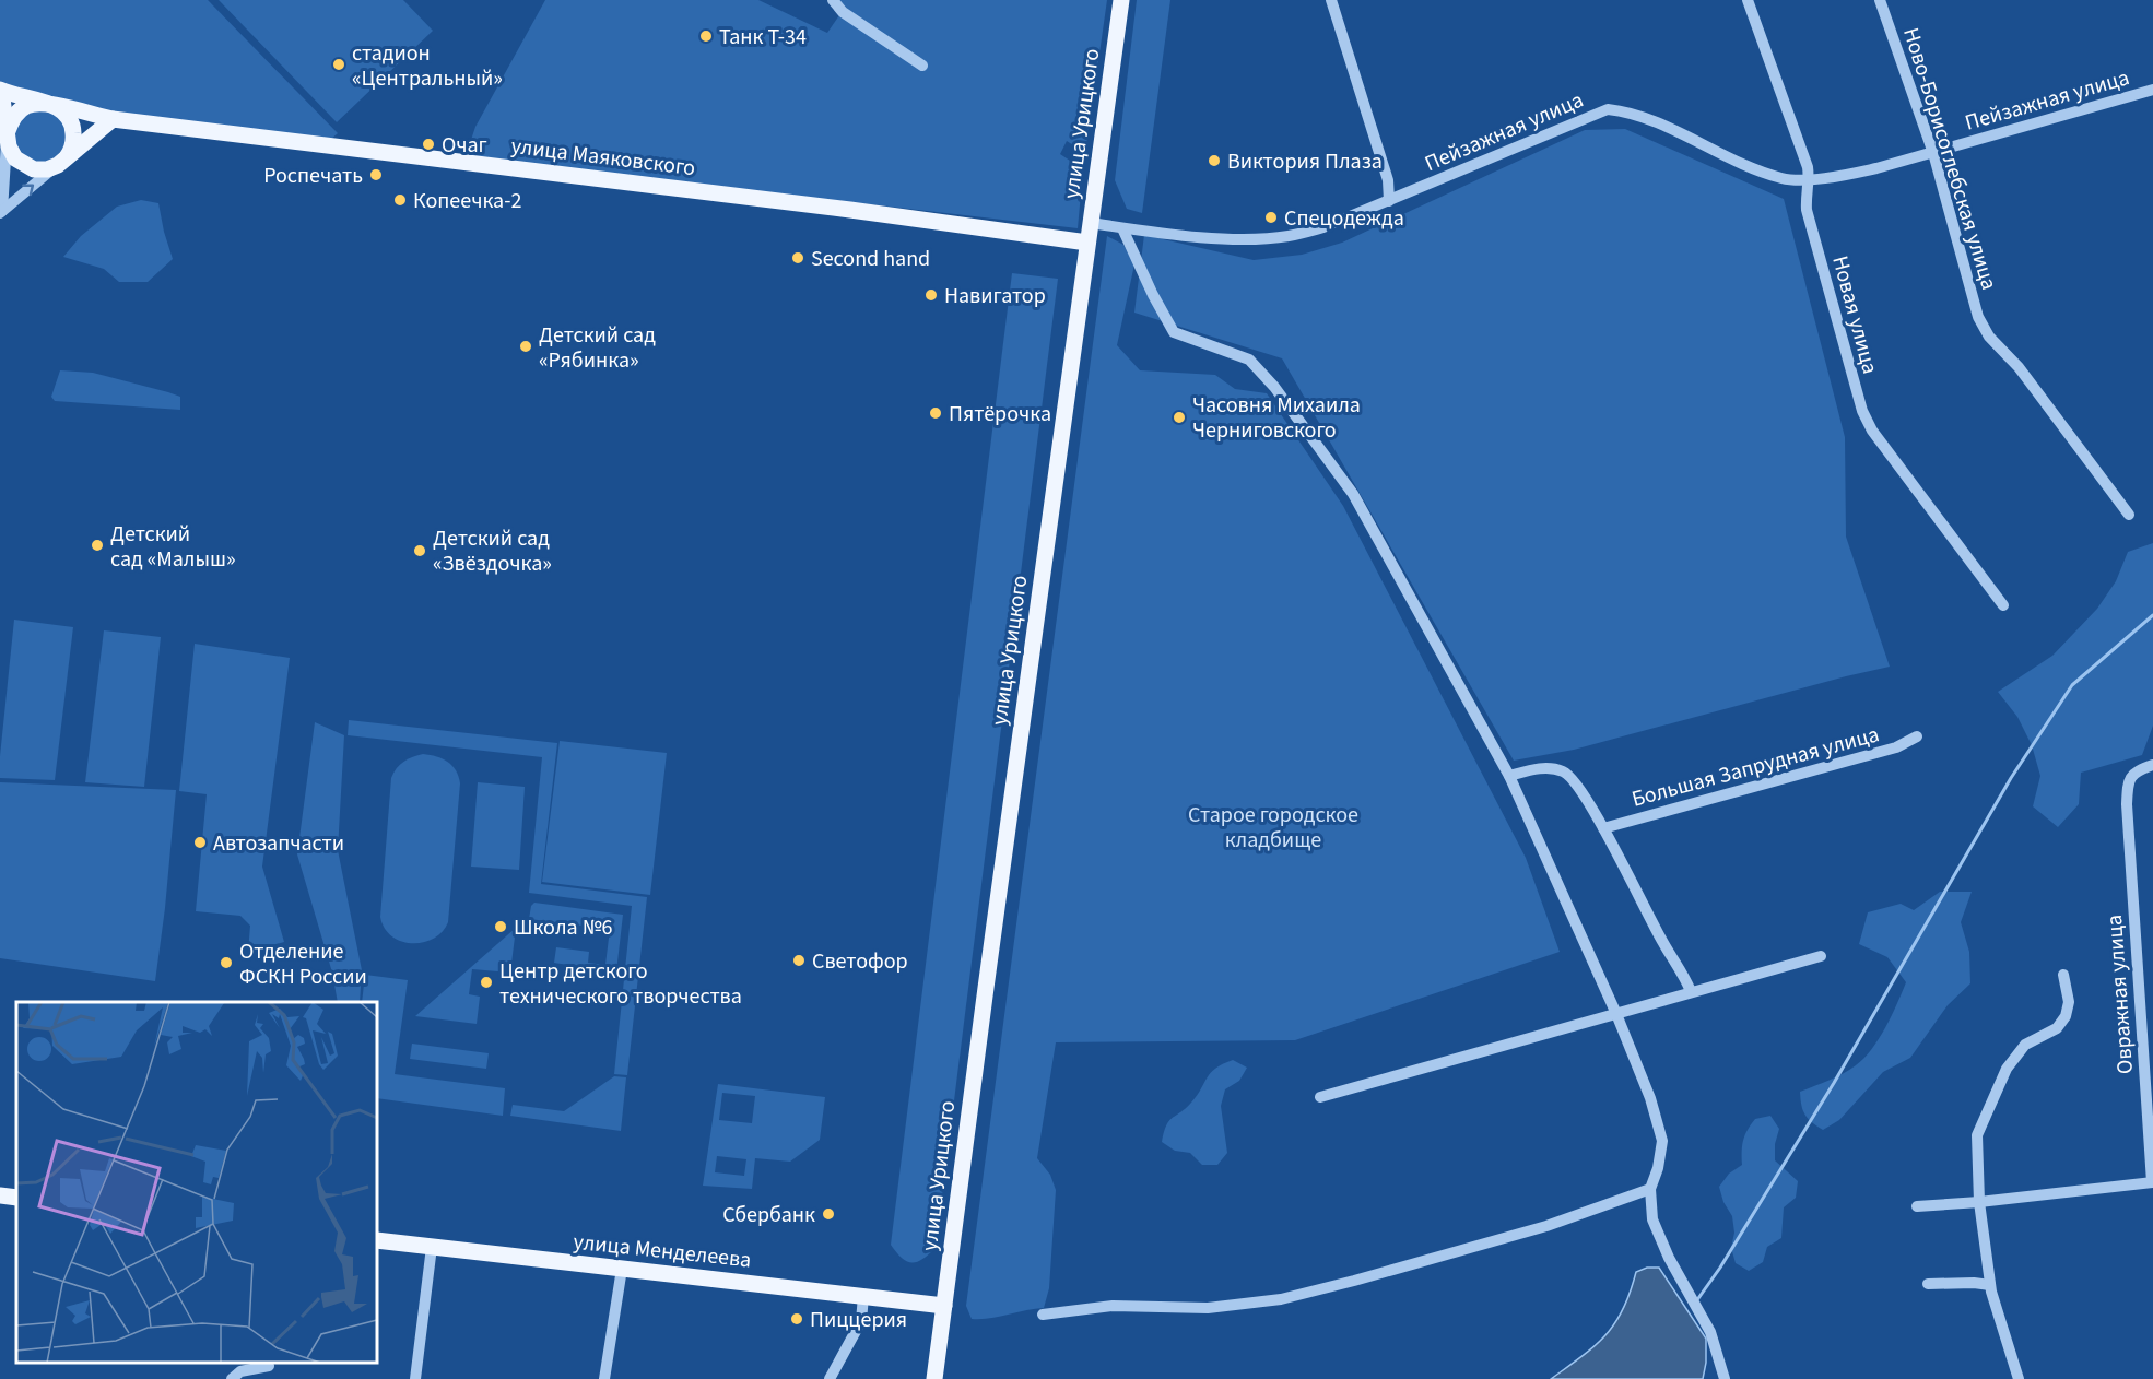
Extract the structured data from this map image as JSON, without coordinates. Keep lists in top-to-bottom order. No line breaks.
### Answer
{"streets":{"main road":["улица Урицкого","улица Маяковского","улица Менделеева"],"street":["Пейзажная улица","Ново-Борисоглебская улица","Новая улица","Большая Запрудная улица","Овражная улица"]},"crossings":[["Пейзажная улица","улица Урицкого"],["Пейзажная улица","Ново-Борисоглебская улица"],["Пейзажная улица","Новая улица"],["улица Урицкого","улица Маяковского"],["улица Урицкого","улица Менделеева"]],"parks":["Старое городское кладбище"],"places":["Танк Т-34","стадион «Центральный»","Очаг","Виктория Плаза","Роспечать","Копеечка-2","Спецодежда","Second hand","Навигатор","Детский сад «Рябинка»","Пятёрочка","Часовня Михаила Черниговского","Детский сад «Малыш»","Детский сад «Звёздочка»","Автозапчасти","Школа №6","Светофор","Отделение ФСКН России","Центр детского технического творчества","Сбербанк","Пиццерия"]}
